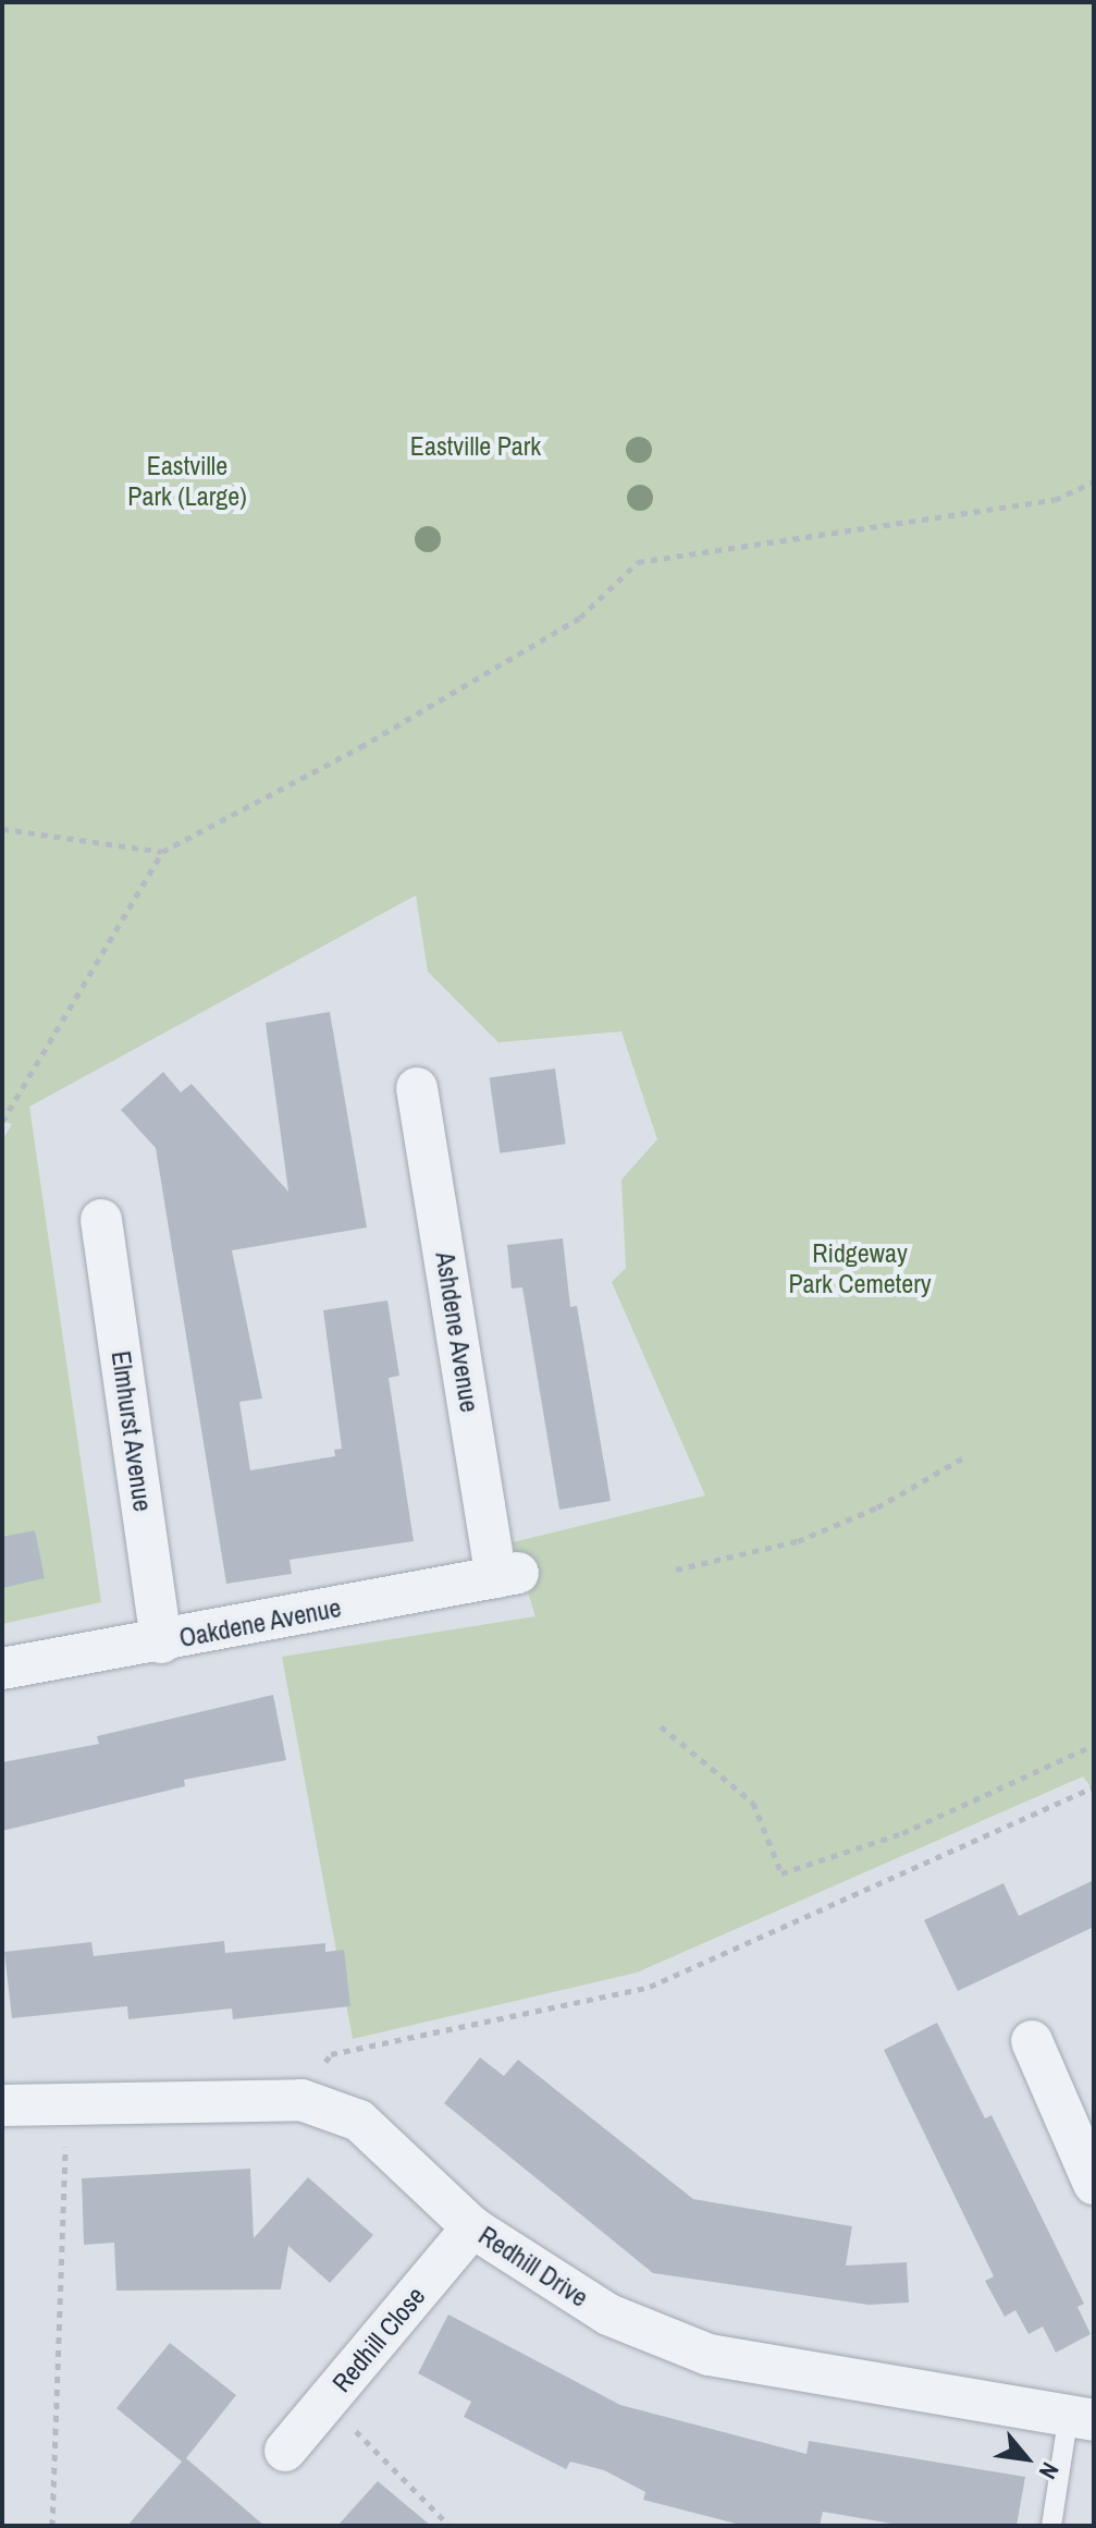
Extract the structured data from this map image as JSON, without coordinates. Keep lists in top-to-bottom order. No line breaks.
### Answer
{"streets":{"street":["Ashdene Avenue","Elmhurst Avenue","Oakdene Avenue","Redhill Drive","Redhill Close"]},"crossings":[["Ashdene Avenue","Oakdene Avenue"],["Elmhurst Avenue","Oakdene Avenue"],["Redhill Drive","Redhill Close"]],"parks":["Eastville Park","Eastville Park (Large)","Ridgeway Park Cemetery"],"north":"bottom right"}
